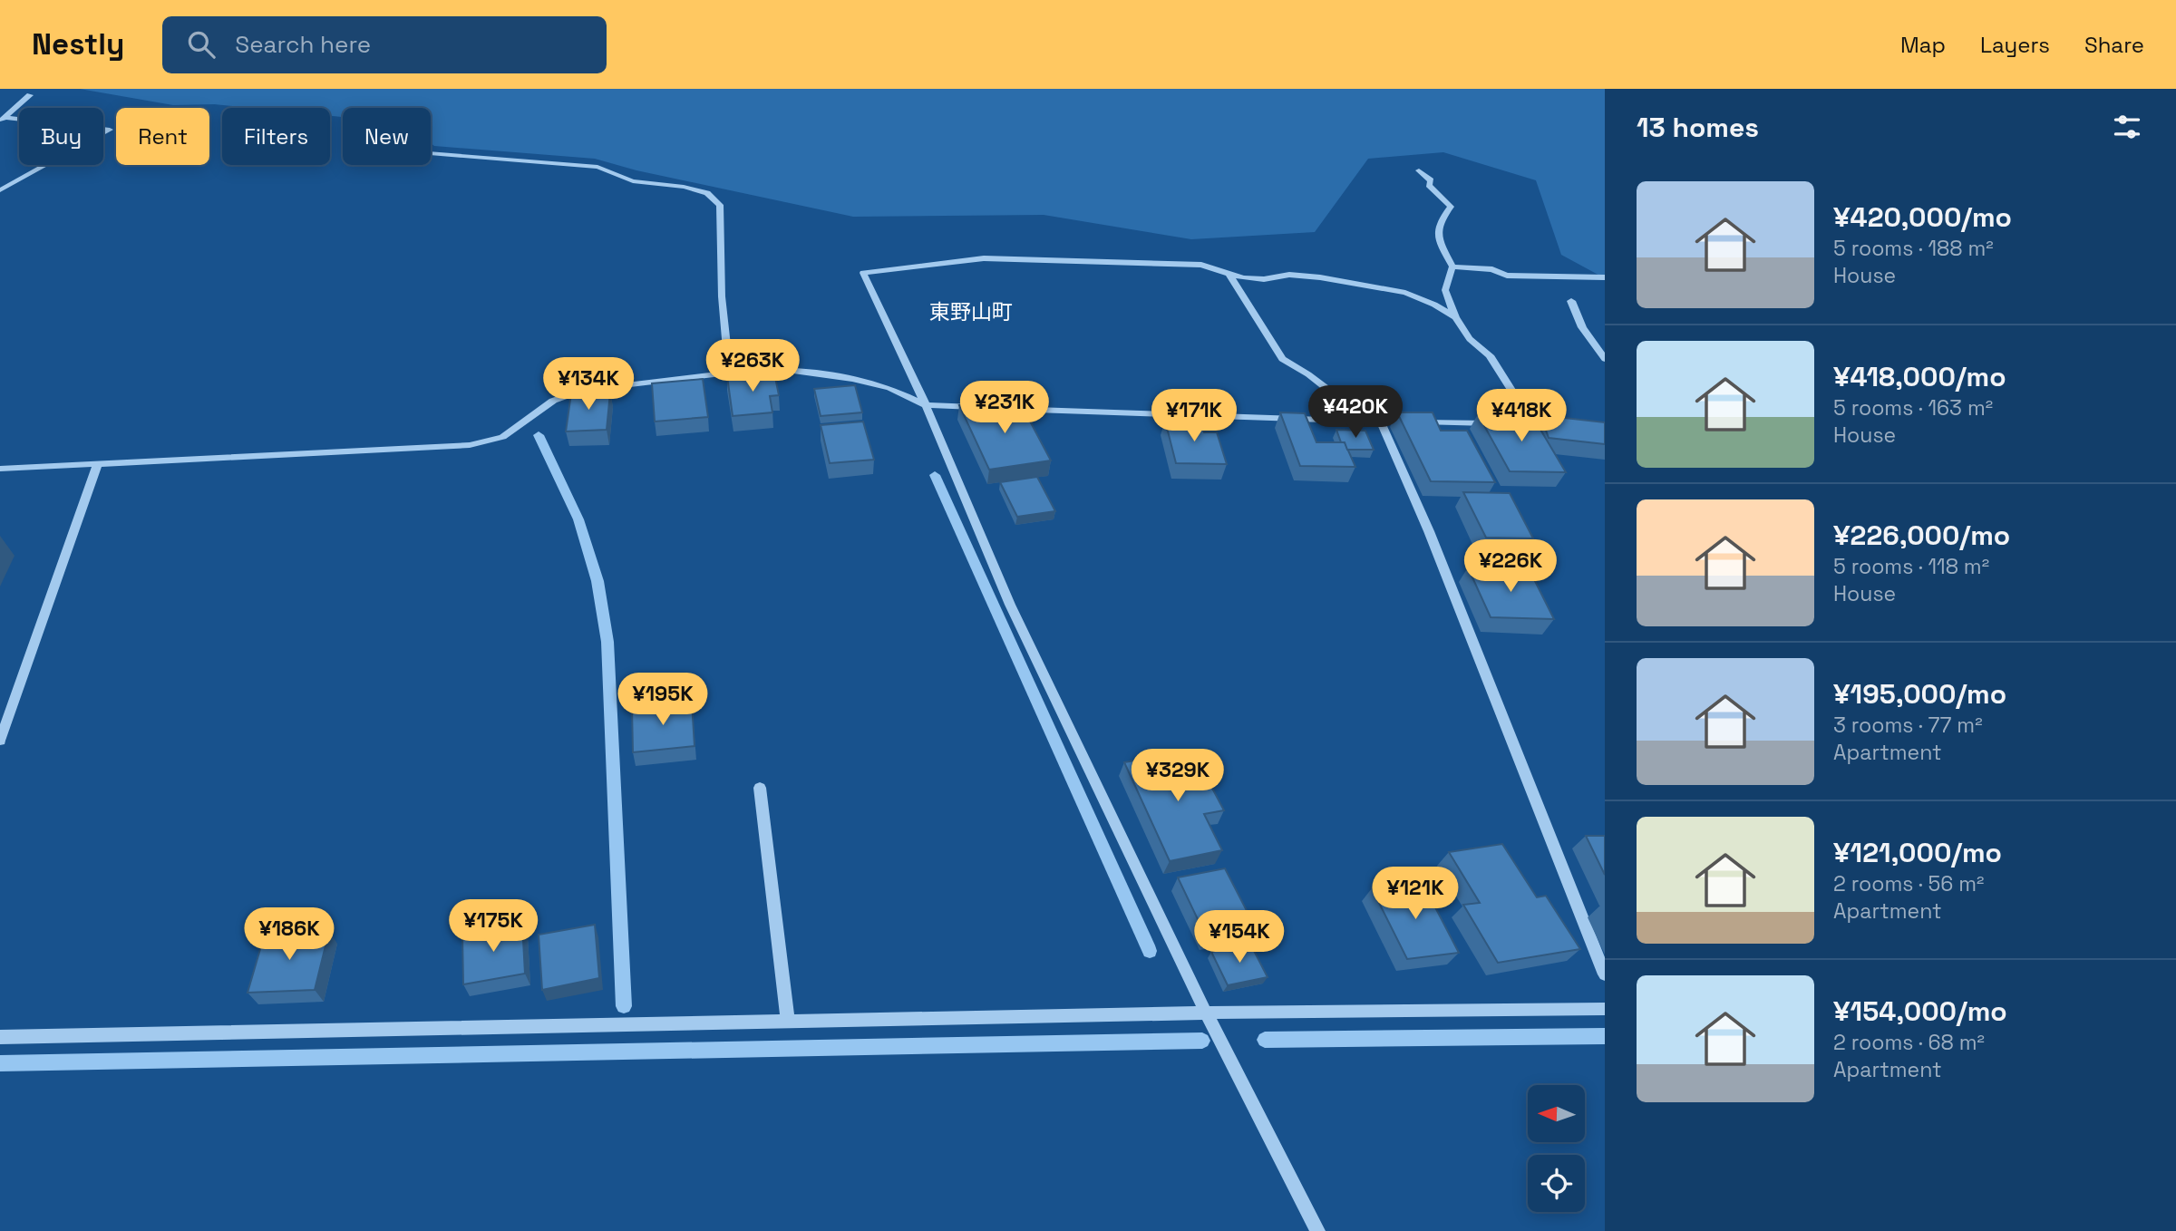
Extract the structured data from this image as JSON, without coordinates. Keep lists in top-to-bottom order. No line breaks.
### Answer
{"districts":["東野山町"],"north":"left","page":{"header":"Nestly","search":"Search here","nav":["Map","Layers","Share"],"heading":"13 homes","chip":["Buy","Rent","Filters","New"],"list":[{"name":"¥420,000/mo","note":"5 rooms · 188 m² · House"},{"name":"¥418,000/mo","note":"5 rooms · 163 m² · House"},{"name":"¥226,000/mo","note":"5 rooms · 118 m² · House"},{"name":"¥195,000/mo","note":"3 rooms · 77 m² · Apartment"},{"name":"¥121,000/mo","note":"2 rooms · 56 m² · Apartment"},{"name":"¥154,000/mo","note":"2 rooms · 68 m² · Apartment"}],"price":["¥263K","¥134K","¥231K","¥420K","¥171K","¥418K","¥226K","¥195K","¥329K","¥121K","¥175K","¥186K","¥154K"]}}
